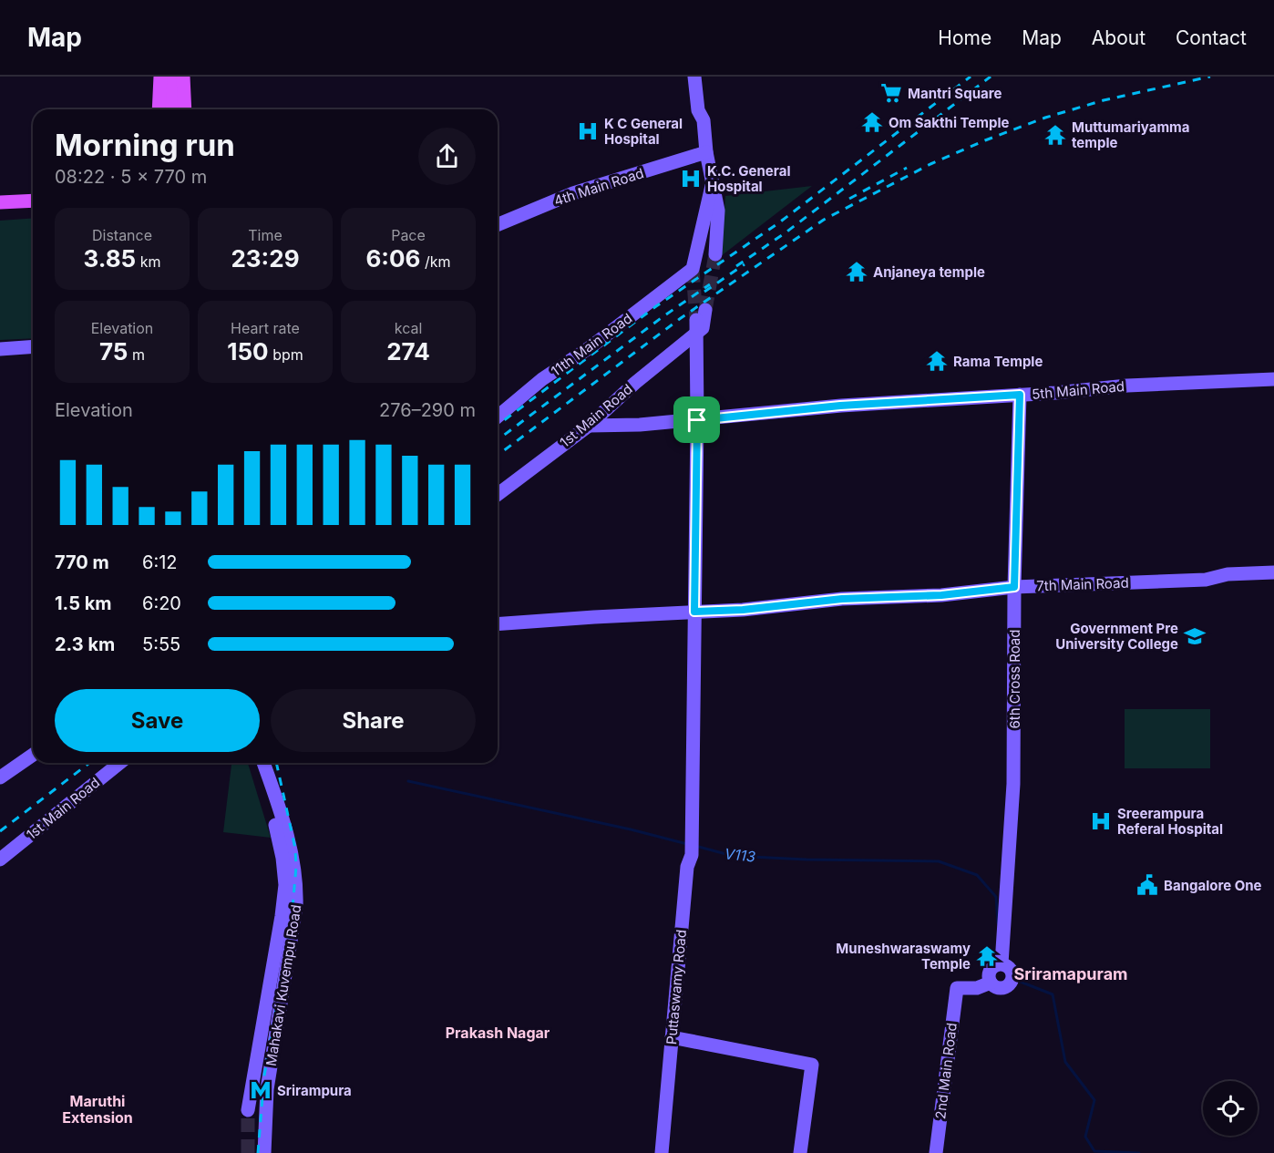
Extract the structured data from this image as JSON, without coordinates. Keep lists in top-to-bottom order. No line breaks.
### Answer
{"streets":{"street":["4th Main Road","11th Main Road","5th Main Road","1st Main Road","7th Main Road","6th Cross Road","Mahakavi Kuvempu Road","Puttaswamy Road","2nd Main Road"]},"crossings":[["5th Main Road","1st Main Road"],["5th Main Road","6th Cross Road"],["7th Main Road","6th Cross Road"],["7th Main Road","Puttaswamy Road"],["6th Cross Road","2nd Main Road"]],"districts":["Sriramapuram","Prakash Nagar","Maruthi Extension"],"water":["V113"],"places":{"supermarket":["Mantri Square"],"temple":["Om Sakthi Temple","Muttumariyamma temple","Anjaneya temple","Rama Temple","Muneshwaraswamy Temple"],"hospital":["K C General Hospital","K.C. General Hospital","Sreerampura Referal Hospital"],"school or university":["Government Pre University College"],"public building":["Bangalore One"],"metro station":["Srirampura"]},"page":{"header":"Map","nav":["Home","Map","About","Contact"],"heading":["Morning run","08:22 · 5 × 770 m"],"stats":[["Distance","3.85 km"],["Time","23:29"],["Pace","6:06 /km"],["Elevation","75 m"],["Heart rate","150 bpm"],["kcal","274"]],"chart":["Elevation","276–290 m"],"list":[{"name":"770 m","note":"6:12"},{"name":"1.5 km","note":"6:20"},{"name":"2.3 km","note":"5:55"}],"buttons":["Save","Share"]}}
